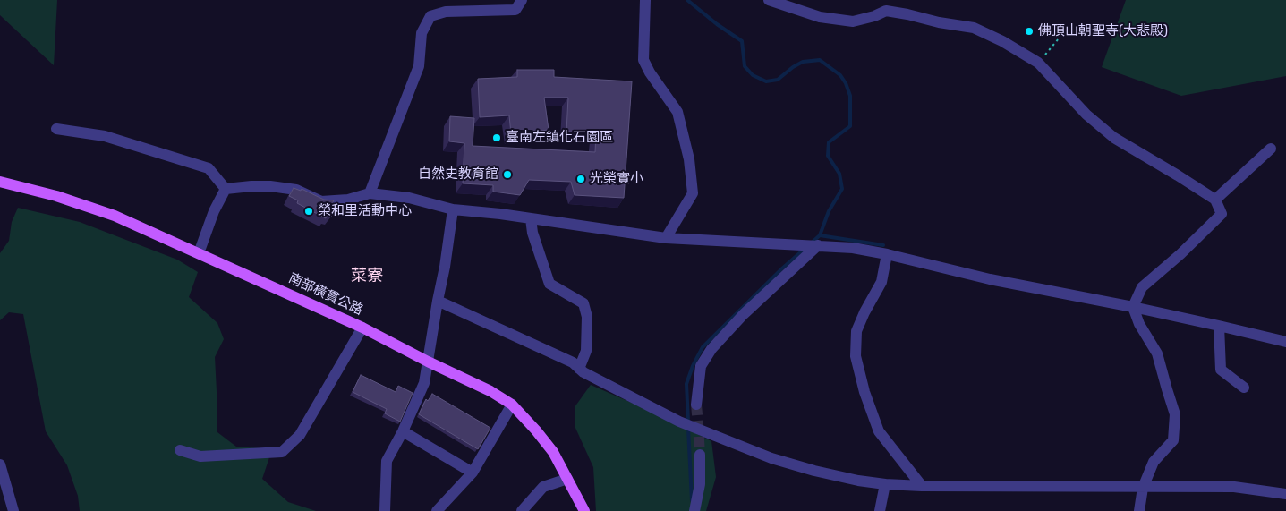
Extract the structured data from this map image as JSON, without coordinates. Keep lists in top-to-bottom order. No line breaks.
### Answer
{"streets":{"main road":["南部橫貫公路"]},"districts":["菜寮"],"places":["佛頂山朝聖寺(大悲殿)","臺南左鎮化石園區","自然史教育館","光榮實小","榮和里活動中心"]}
